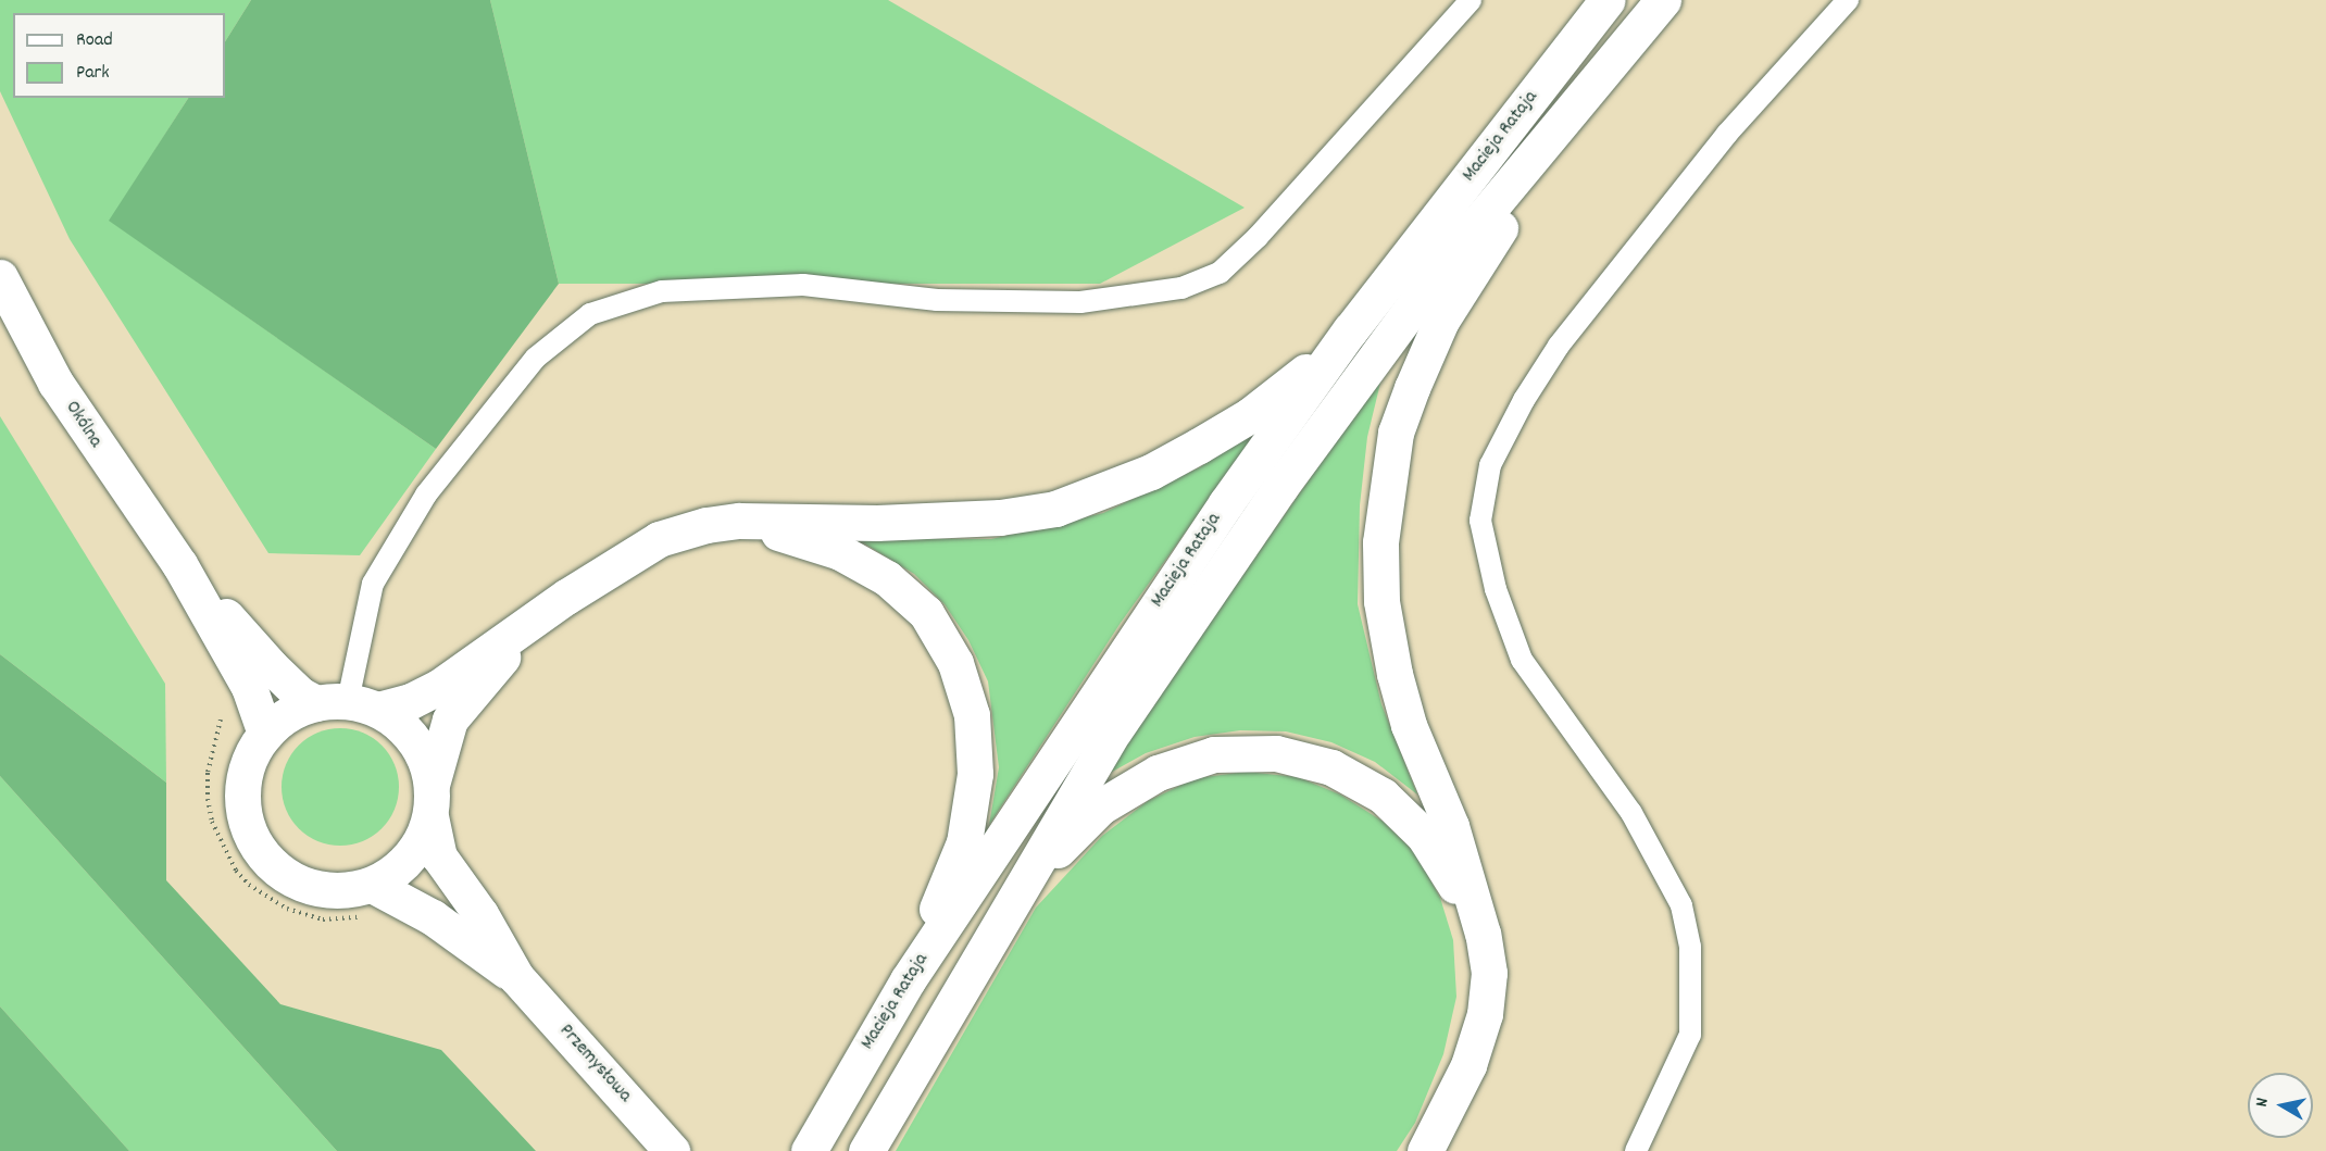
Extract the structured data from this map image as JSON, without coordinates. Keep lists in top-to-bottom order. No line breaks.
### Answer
{"streets":{"main road":["Macieja Rataja","Okólna","Przemysłowa"]},"crossings":[["Okólna","Przemysłowa"]],"legend":["Road","Park"],"north":"left"}
